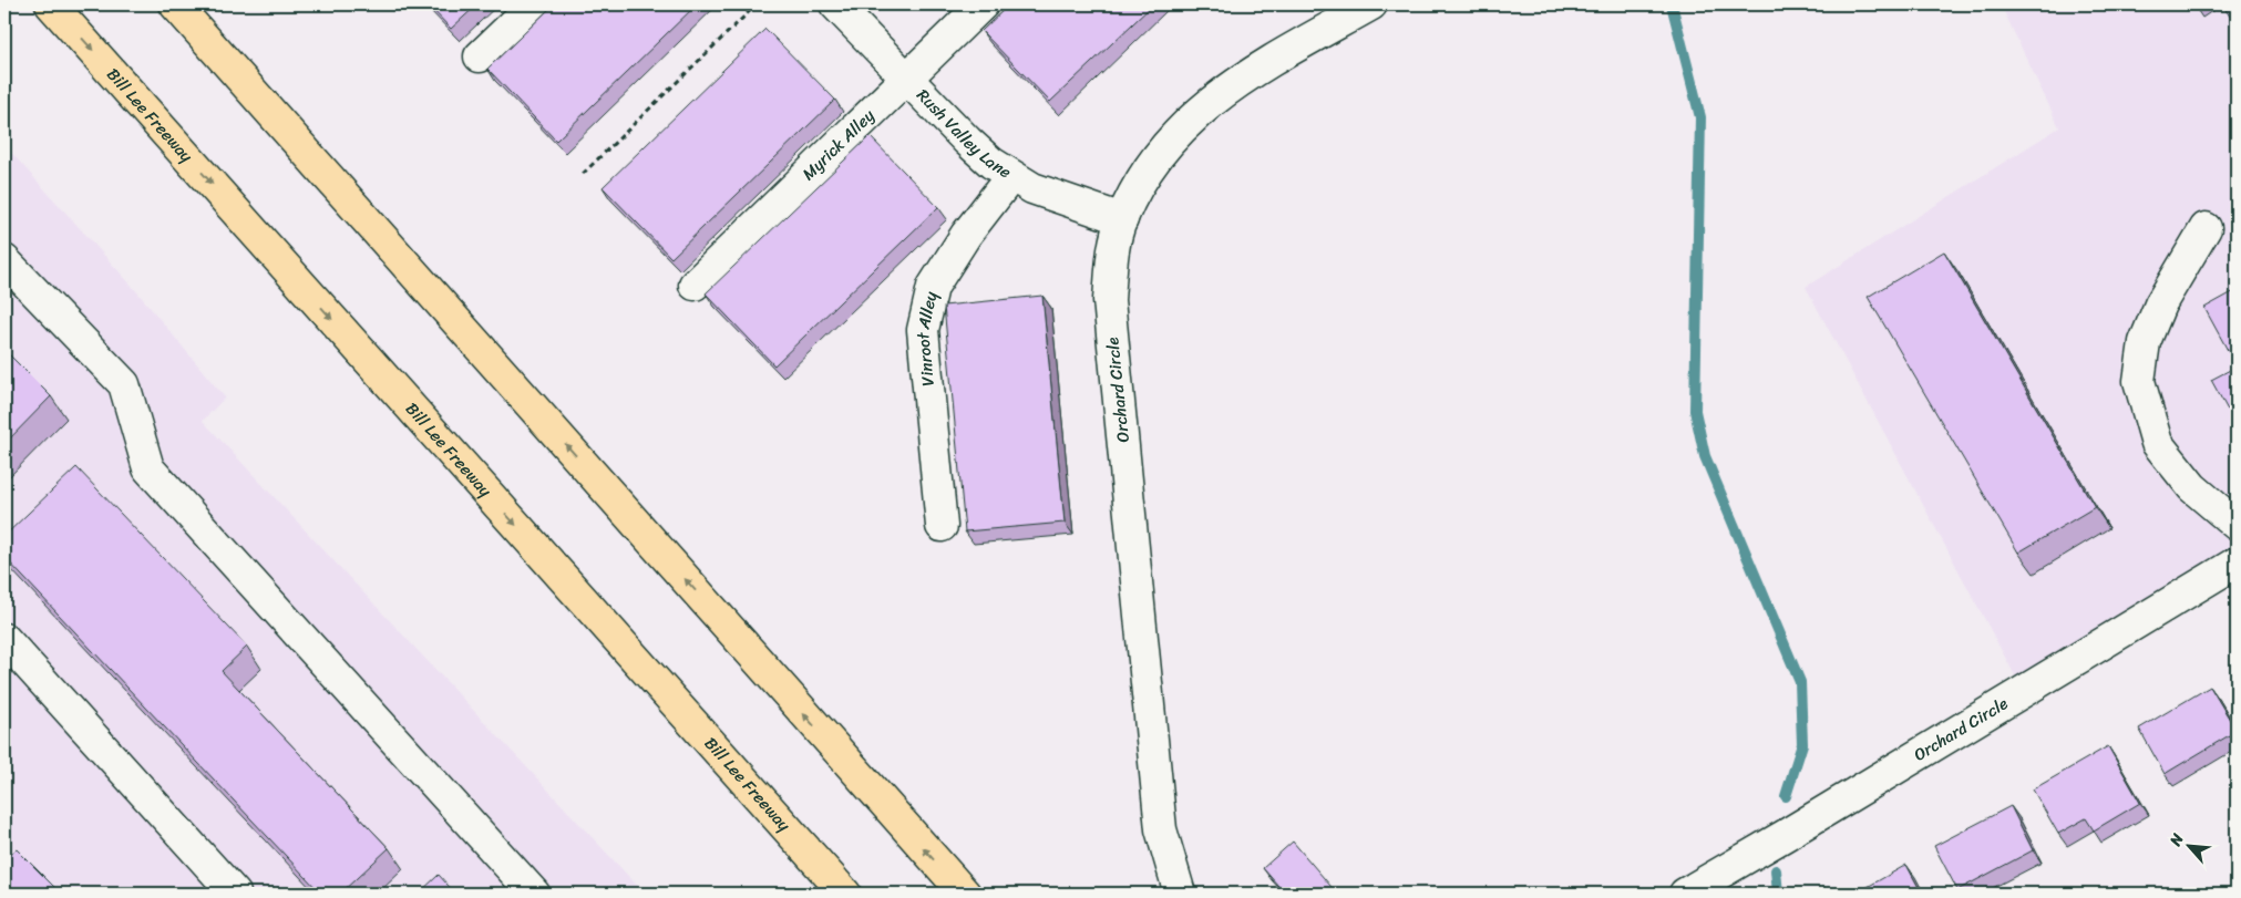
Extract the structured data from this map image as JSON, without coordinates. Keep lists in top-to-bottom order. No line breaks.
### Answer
{"streets":{"highway":["Bill Lee Freeway"],"street":["Rush Valley Lane","Myrick Alley","Vinroot Alley","Orchard Circle"]},"crossings":[["Rush Valley Lane","Myrick Alley"],["Rush Valley Lane","Vinroot Alley"],["Rush Valley Lane","Orchard Circle"]],"north":"top left"}
